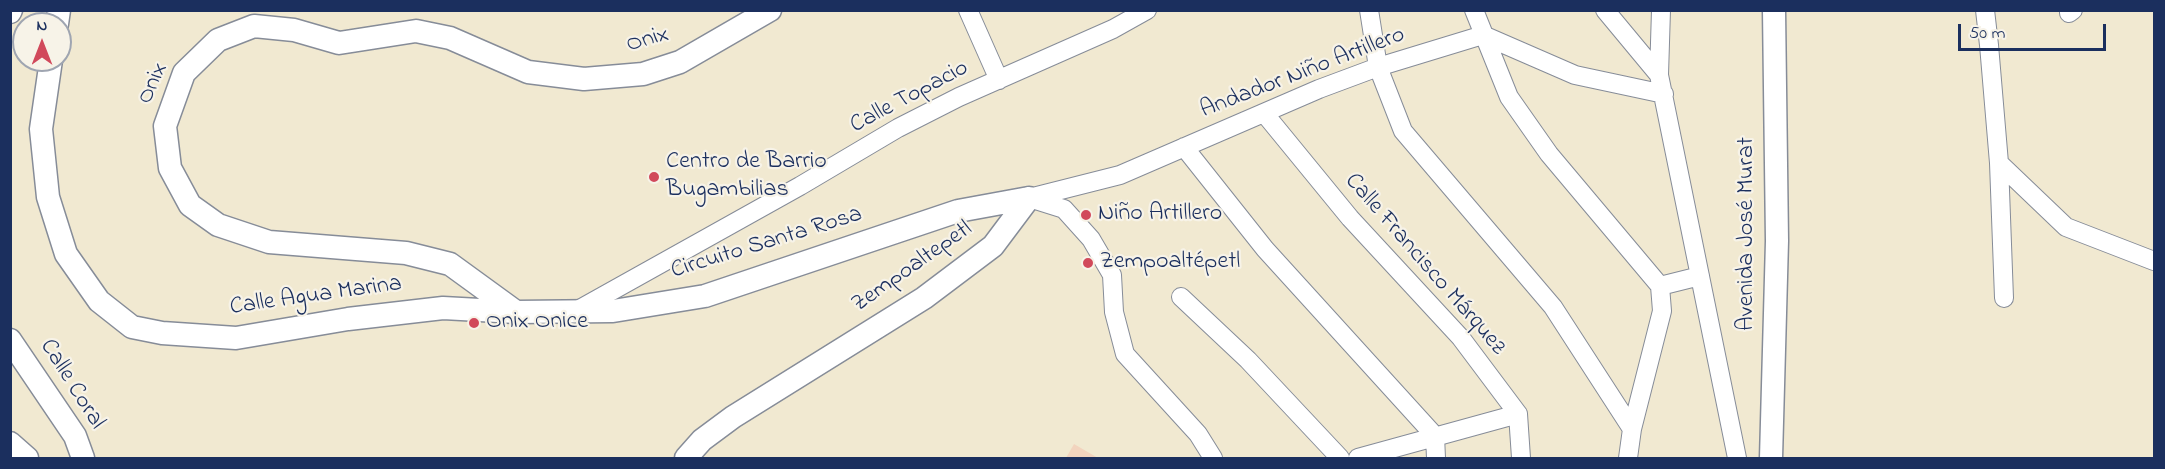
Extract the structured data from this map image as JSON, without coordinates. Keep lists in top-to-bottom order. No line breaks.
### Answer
{"streets":{"street":["Onix","Andador Niño Artillero","Calle Topacio","Avenida José Murat","Circuito Santa Rosa","Calle Francisco Márquez","Zempoaltepetl","Calle Agua Marina","Calle Coral"]},"crossings":[["Onix","Circuito Santa Rosa"],["Onix","Calle Agua Marina"],["Andador Niño Artillero","Circuito Santa Rosa"],["Andador Niño Artillero","Calle Francisco Márquez"],["Andador Niño Artillero","Zempoaltepetl"],["Calle Topacio","Circuito Santa Rosa"],["Circuito Santa Rosa","Zempoaltepetl"],["Circuito Santa Rosa","Calle Agua Marina"]],"places":["Centro de Barrio Bugambilias","Niño Artillero","Zempoaltépetl","Onix Onice"],"scale_bar":"50 m","north":"top"}
